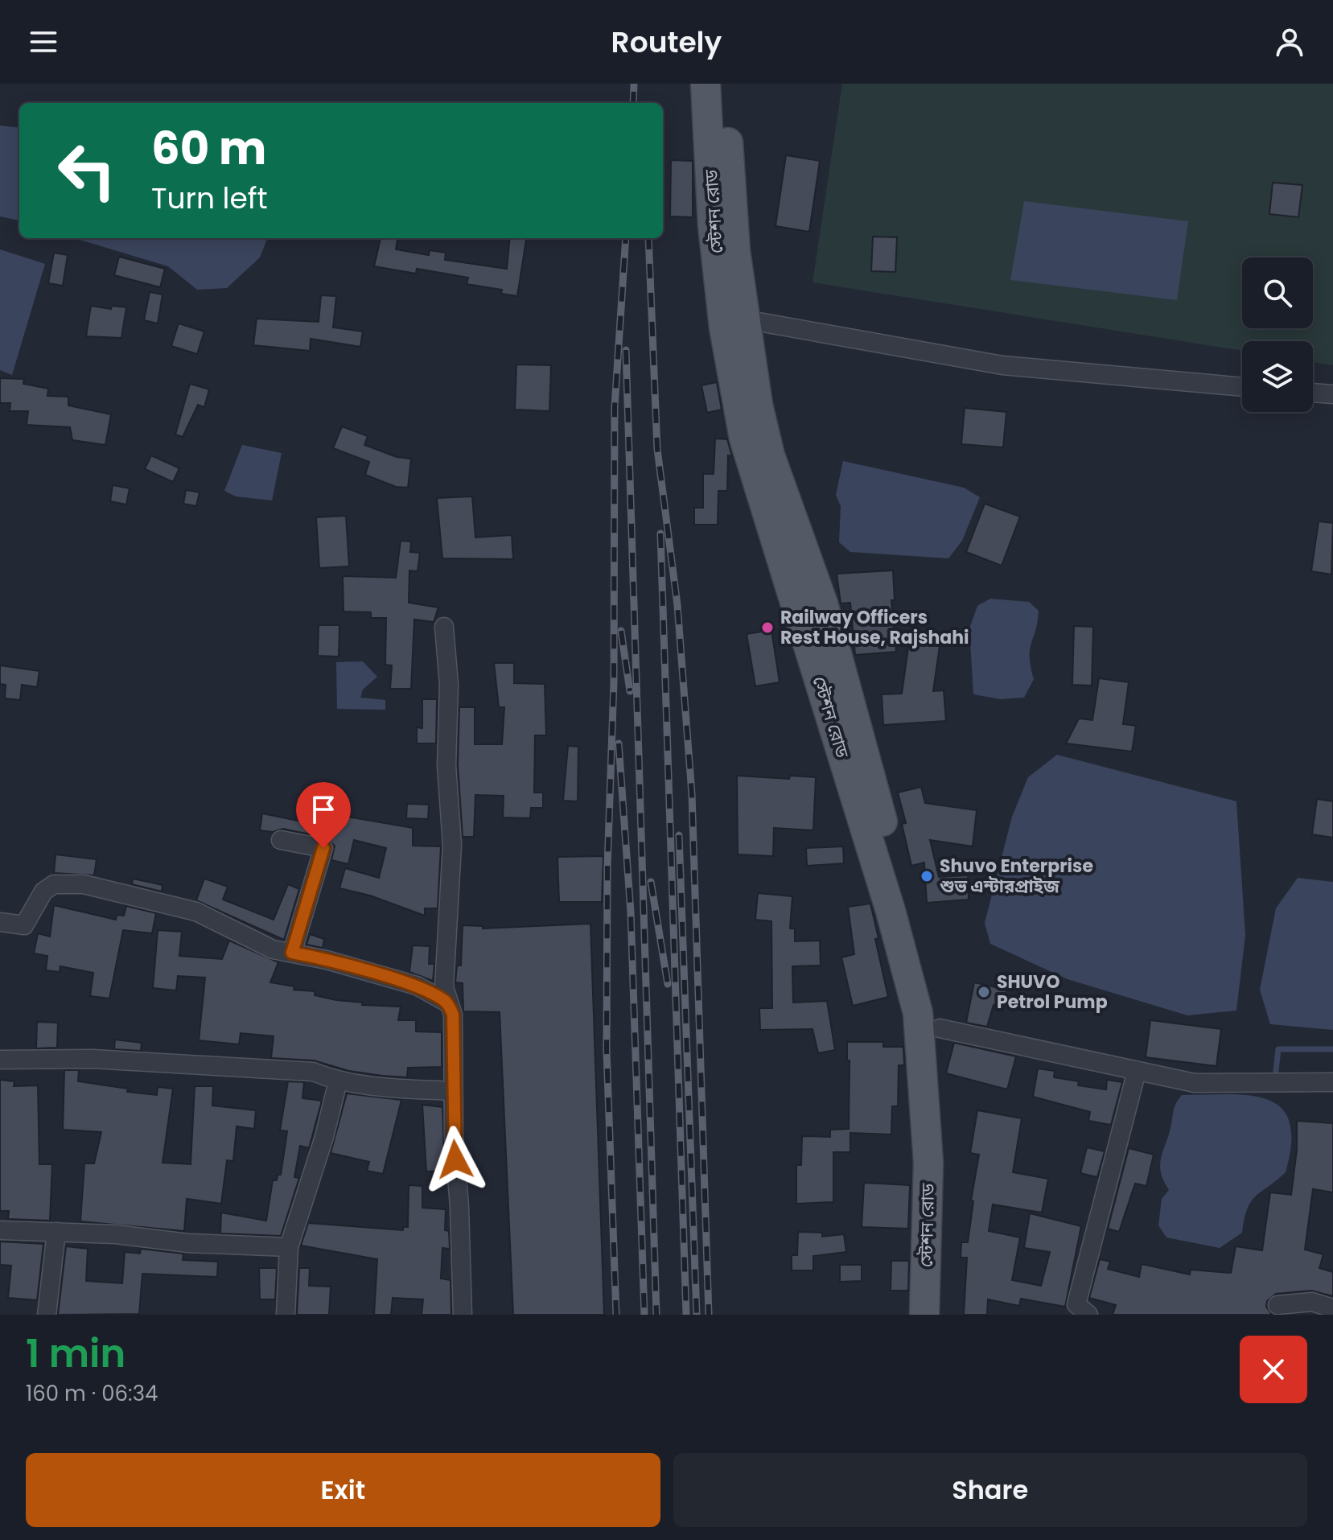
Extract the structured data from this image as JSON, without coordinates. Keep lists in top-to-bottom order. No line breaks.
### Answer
{"streets":{"main road":["স্টেশন রোড"]},"places":["Railway Officers Rest House, Rajshahi","Shuvo Enterprise শুভ এন্টারপ্রাইজ","SHUVO Petrol Pump"],"page":{"header":"Routely","turn":["60 m","Turn left"],"heading":["1 min","160 m · 06:34"],"buttons":["Exit","Share"]}}
